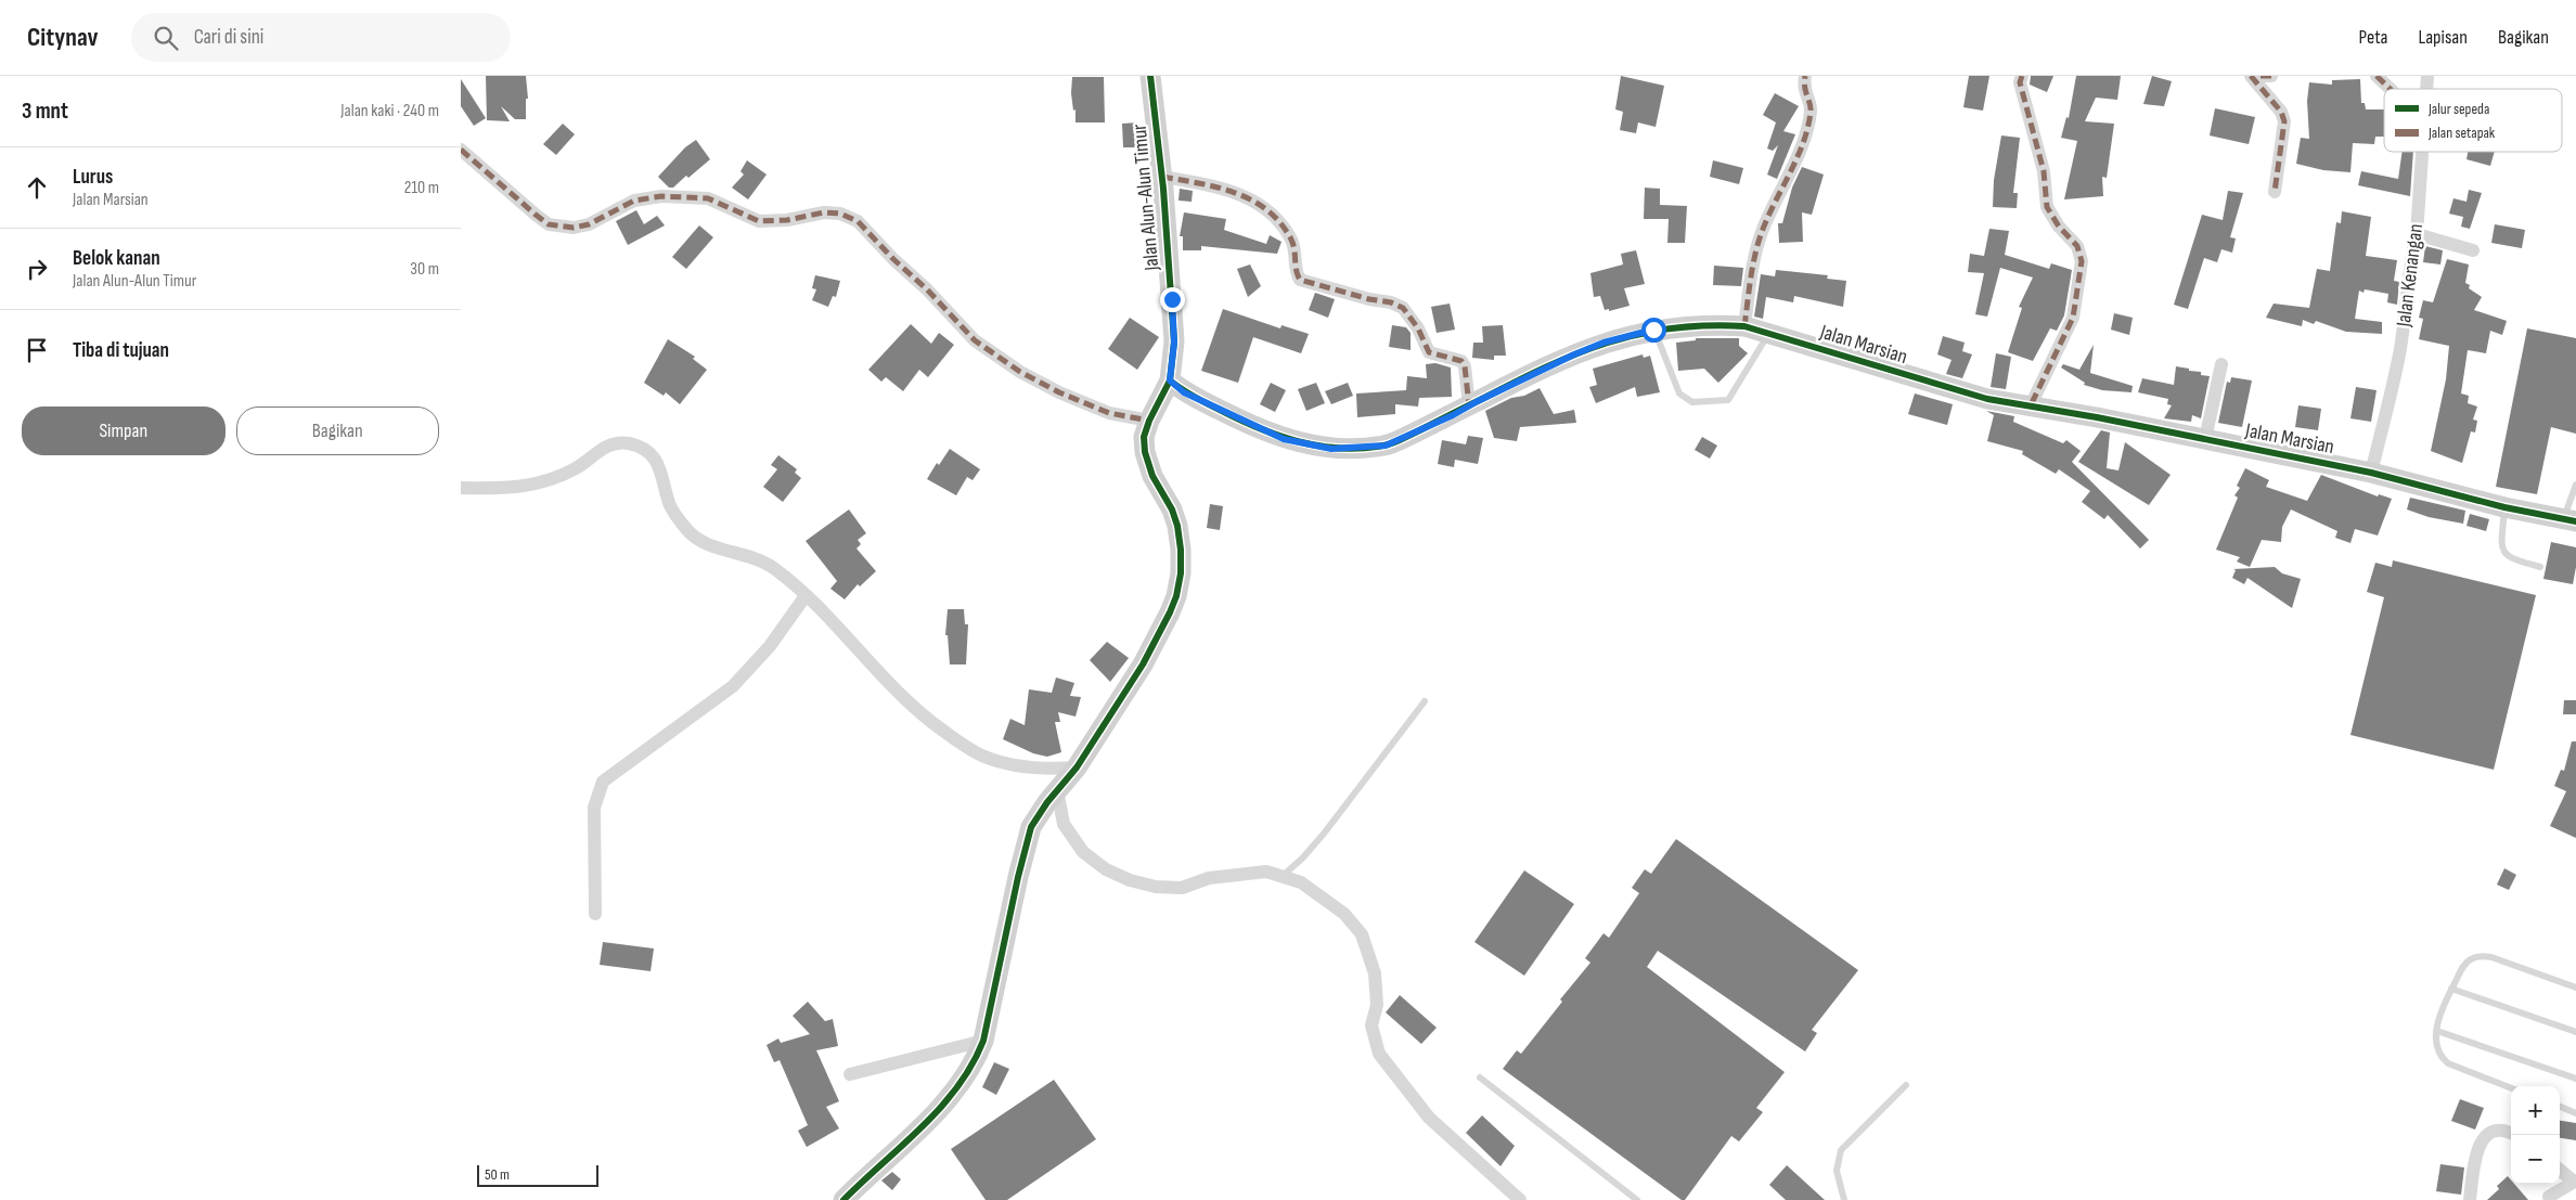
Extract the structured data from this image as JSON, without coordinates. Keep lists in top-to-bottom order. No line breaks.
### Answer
{"streets":{"street":["Jalan Alun-Alun Timur","Jalan Kenangan","Jalan Marsian"]},"crossings":[["Jalan Alun-Alun Timur","Jalan Marsian"],["Jalan Kenangan","Jalan Marsian"]],"legend":["Jalur sepeda","Jalan setapak"],"scale_bar":"50 m","page":{"header":"Citynav","search":"Cari di sini","nav":["Peta","Lapisan","Bagikan"],"heading":["3 mnt","Jalan kaki · 240 m"],"list":[["Lurus","Jalan Marsian","210 m"],["Belok kanan","Jalan Alun-Alun Timur","30 m"],"Tiba di tujuan"],"buttons":["Simpan","Bagikan"],"map_buttons":["+","−"],"scale":"50 m"}}
